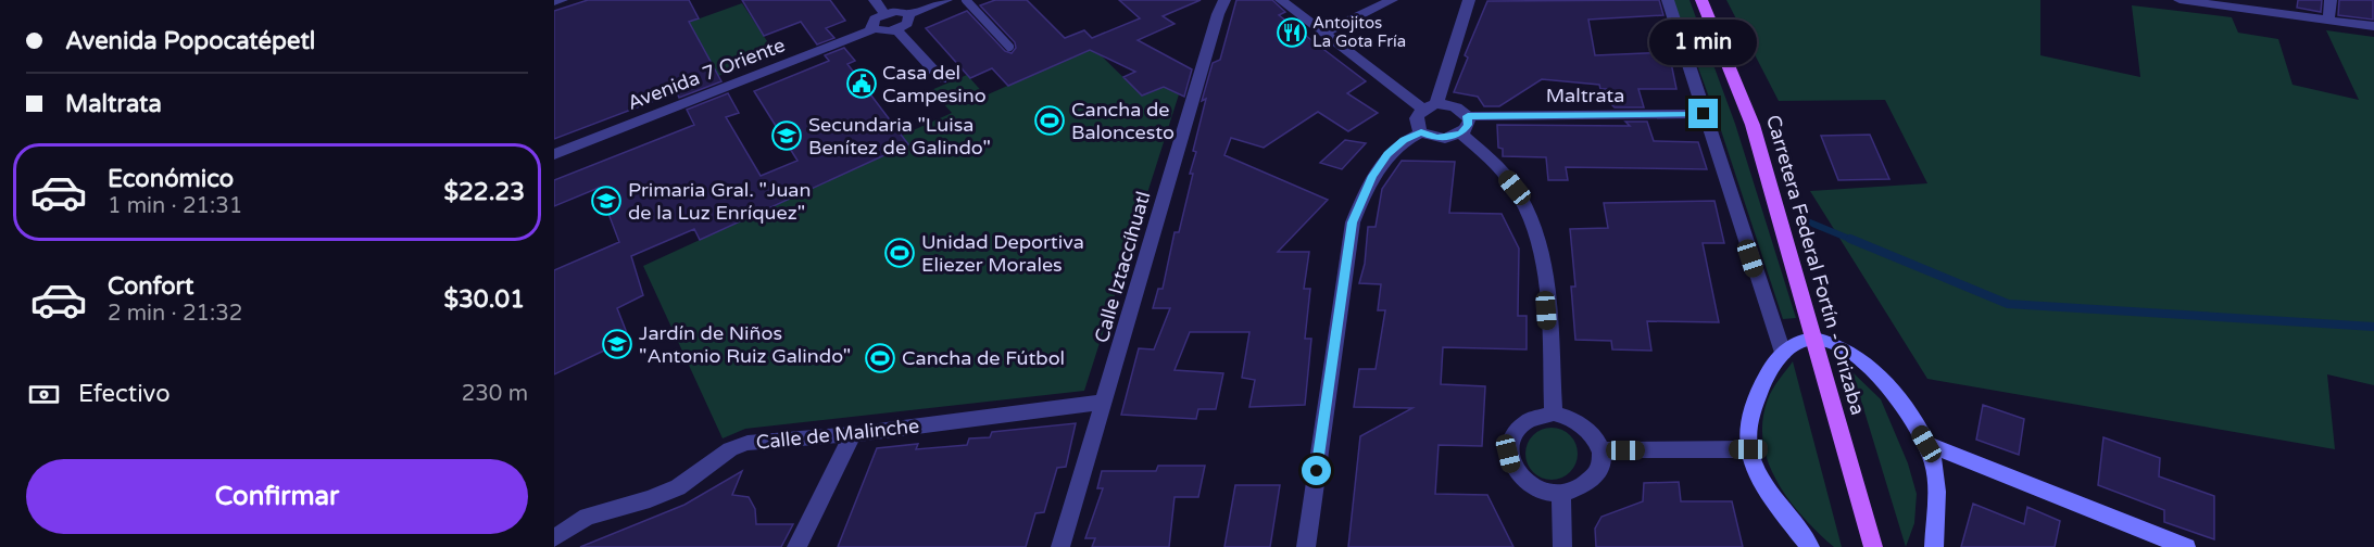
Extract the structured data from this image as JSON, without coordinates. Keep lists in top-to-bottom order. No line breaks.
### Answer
{"streets":{"main road":["Carretera Federal Fortín - Orizaba"],"street":["Avenida 7 Oriente","Maltrata","Calle Iztaccíhuatl","Calle de Malinche"]},"crossings":[["Calle Iztaccíhuatl","Calle de Malinche"]],"places":{"restaurant":["Antojitos La Gota Fría"],"public building":["Casa del Campesino"],"sports":["Cancha de Baloncesto","Unidad Deportiva Eliezer Morales","Cancha de Fútbol"],"school or university":["Secundaria \"Luisa Benítez de Galindo\"","Primaria Gral. \"Juan de la Luz Enríquez\"","Jardín de Niños \"Antonio Ruiz Galindo\""]},"page":{"banner":["Avenida Popocatépetl","Maltrata"],"bubble":"1 min","list":[{"name":"Económico","note":"1 min · 21:31","value":"$22.23"},{"name":"Confort","note":"2 min · 21:32","value":"$30.01"}],"pay":["Efectivo","230 m"],"buttons":"Confirmar"}}
